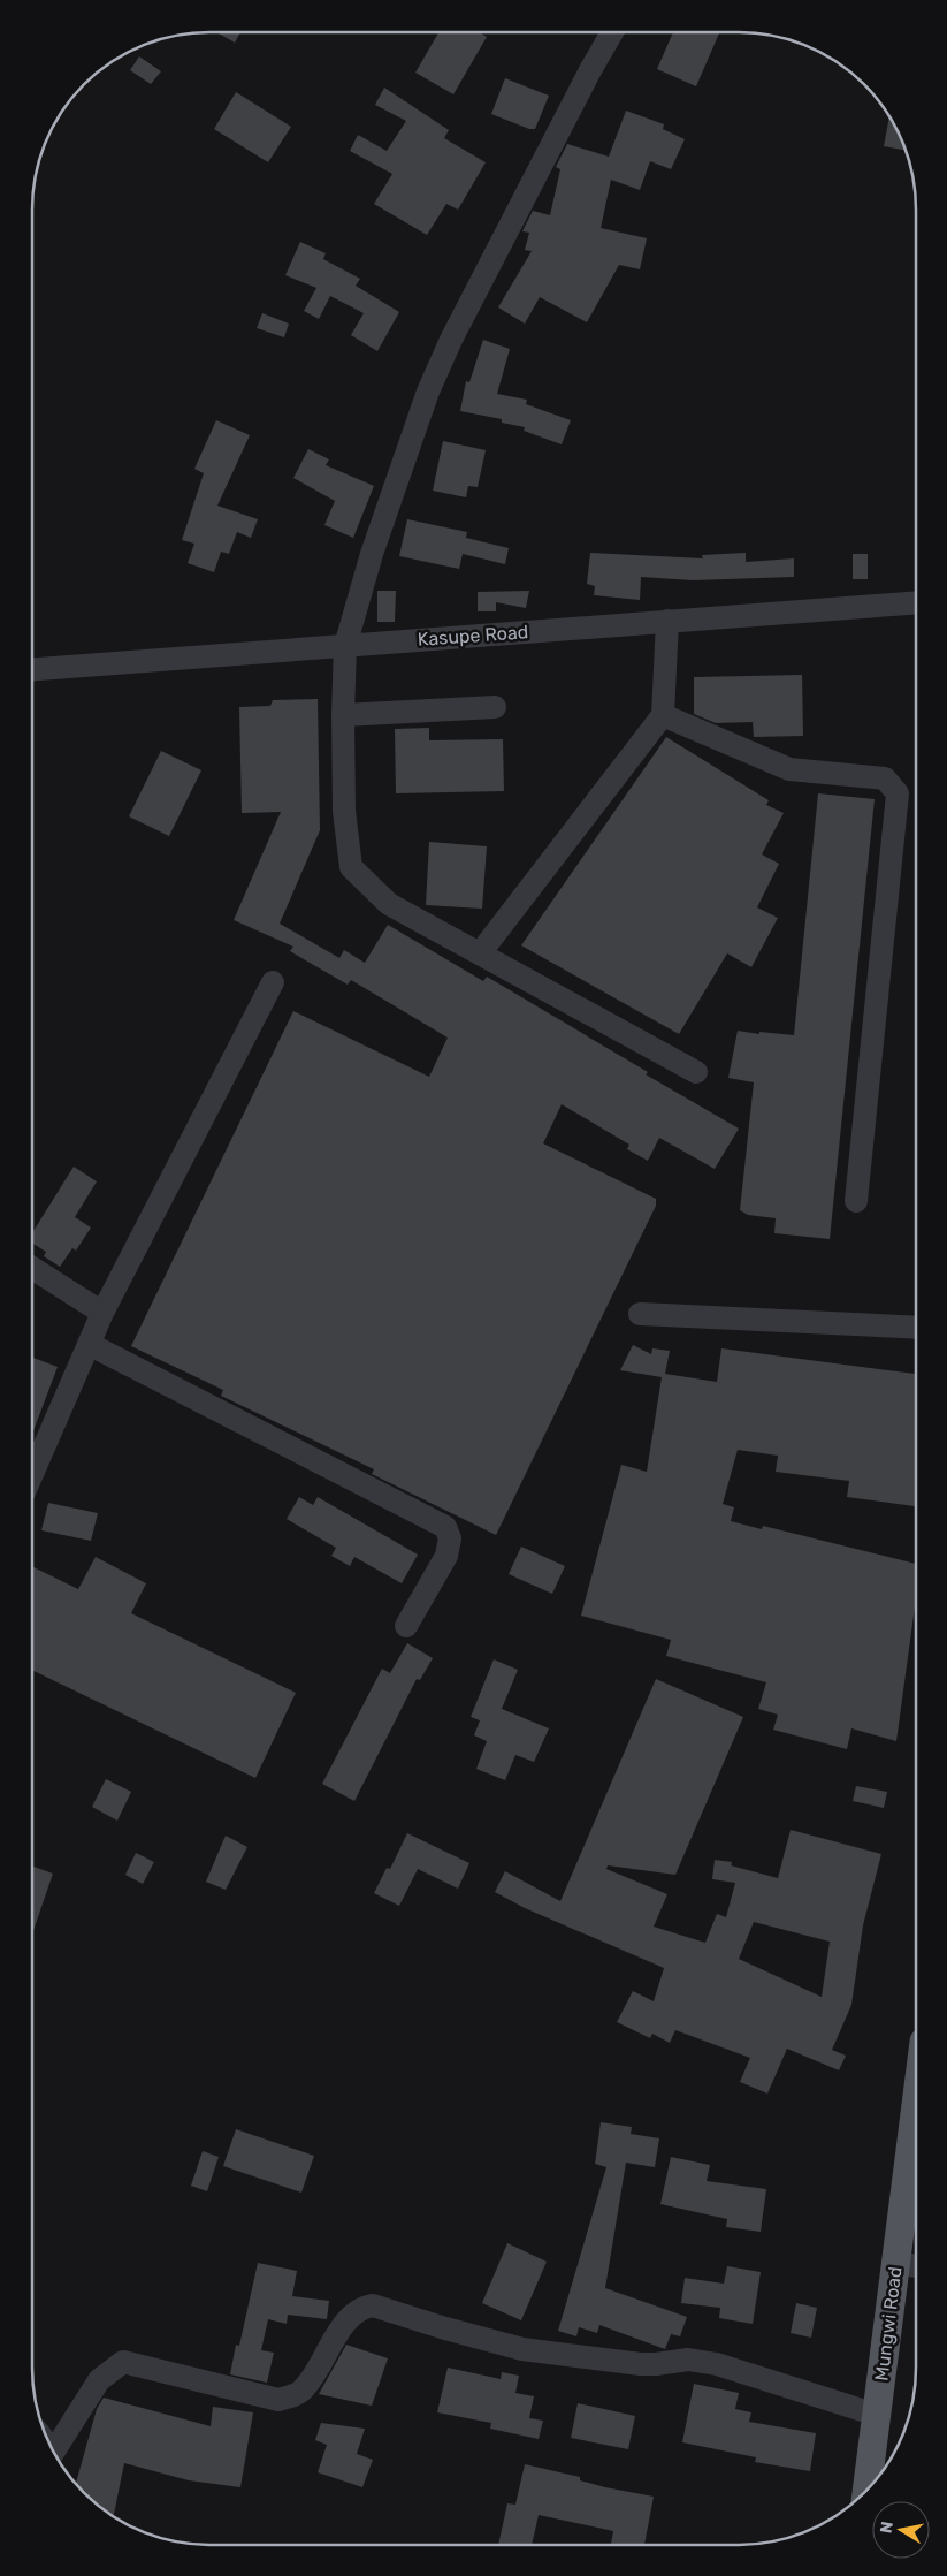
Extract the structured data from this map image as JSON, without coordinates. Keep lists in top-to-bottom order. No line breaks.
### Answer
{"streets":{"main road":["Mungwi Road"],"street":["Kasupe Road"]},"north":"left"}
